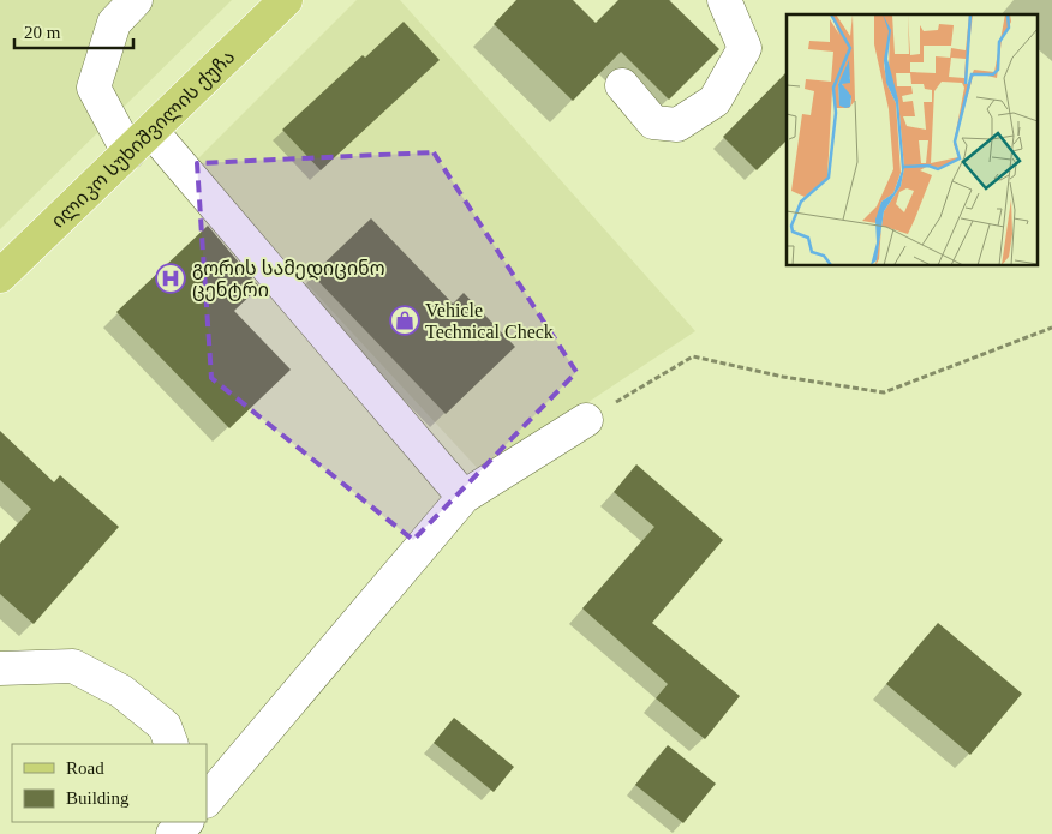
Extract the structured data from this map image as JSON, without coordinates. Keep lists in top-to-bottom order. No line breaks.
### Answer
{"streets":{"main road":["ილიკო სუხიშვილის ქუჩა"]},"places":{"hospital":["გორის სამედიცინო ცენტრი"],"shop":["Vehicle Technical Check"]},"legend":["Road","Building"],"scale_bar":"20 m"}
